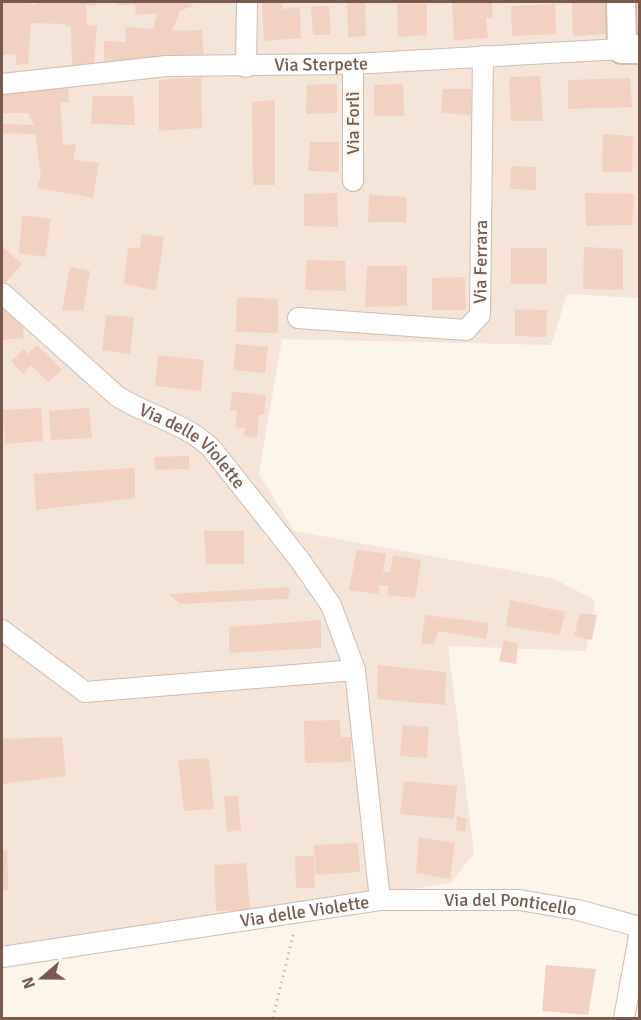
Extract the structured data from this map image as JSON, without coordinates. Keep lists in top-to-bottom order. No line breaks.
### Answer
{"streets":{"street":["Via Sterpete","Via Forlì","Via Ferrara","Via delle Violette","Via del Ponticello"]},"crossings":[["Via Sterpete","Via Forlì"],["Via Sterpete","Via Ferrara"],["Via delle Violette","Via del Ponticello"]],"north":"left"}
